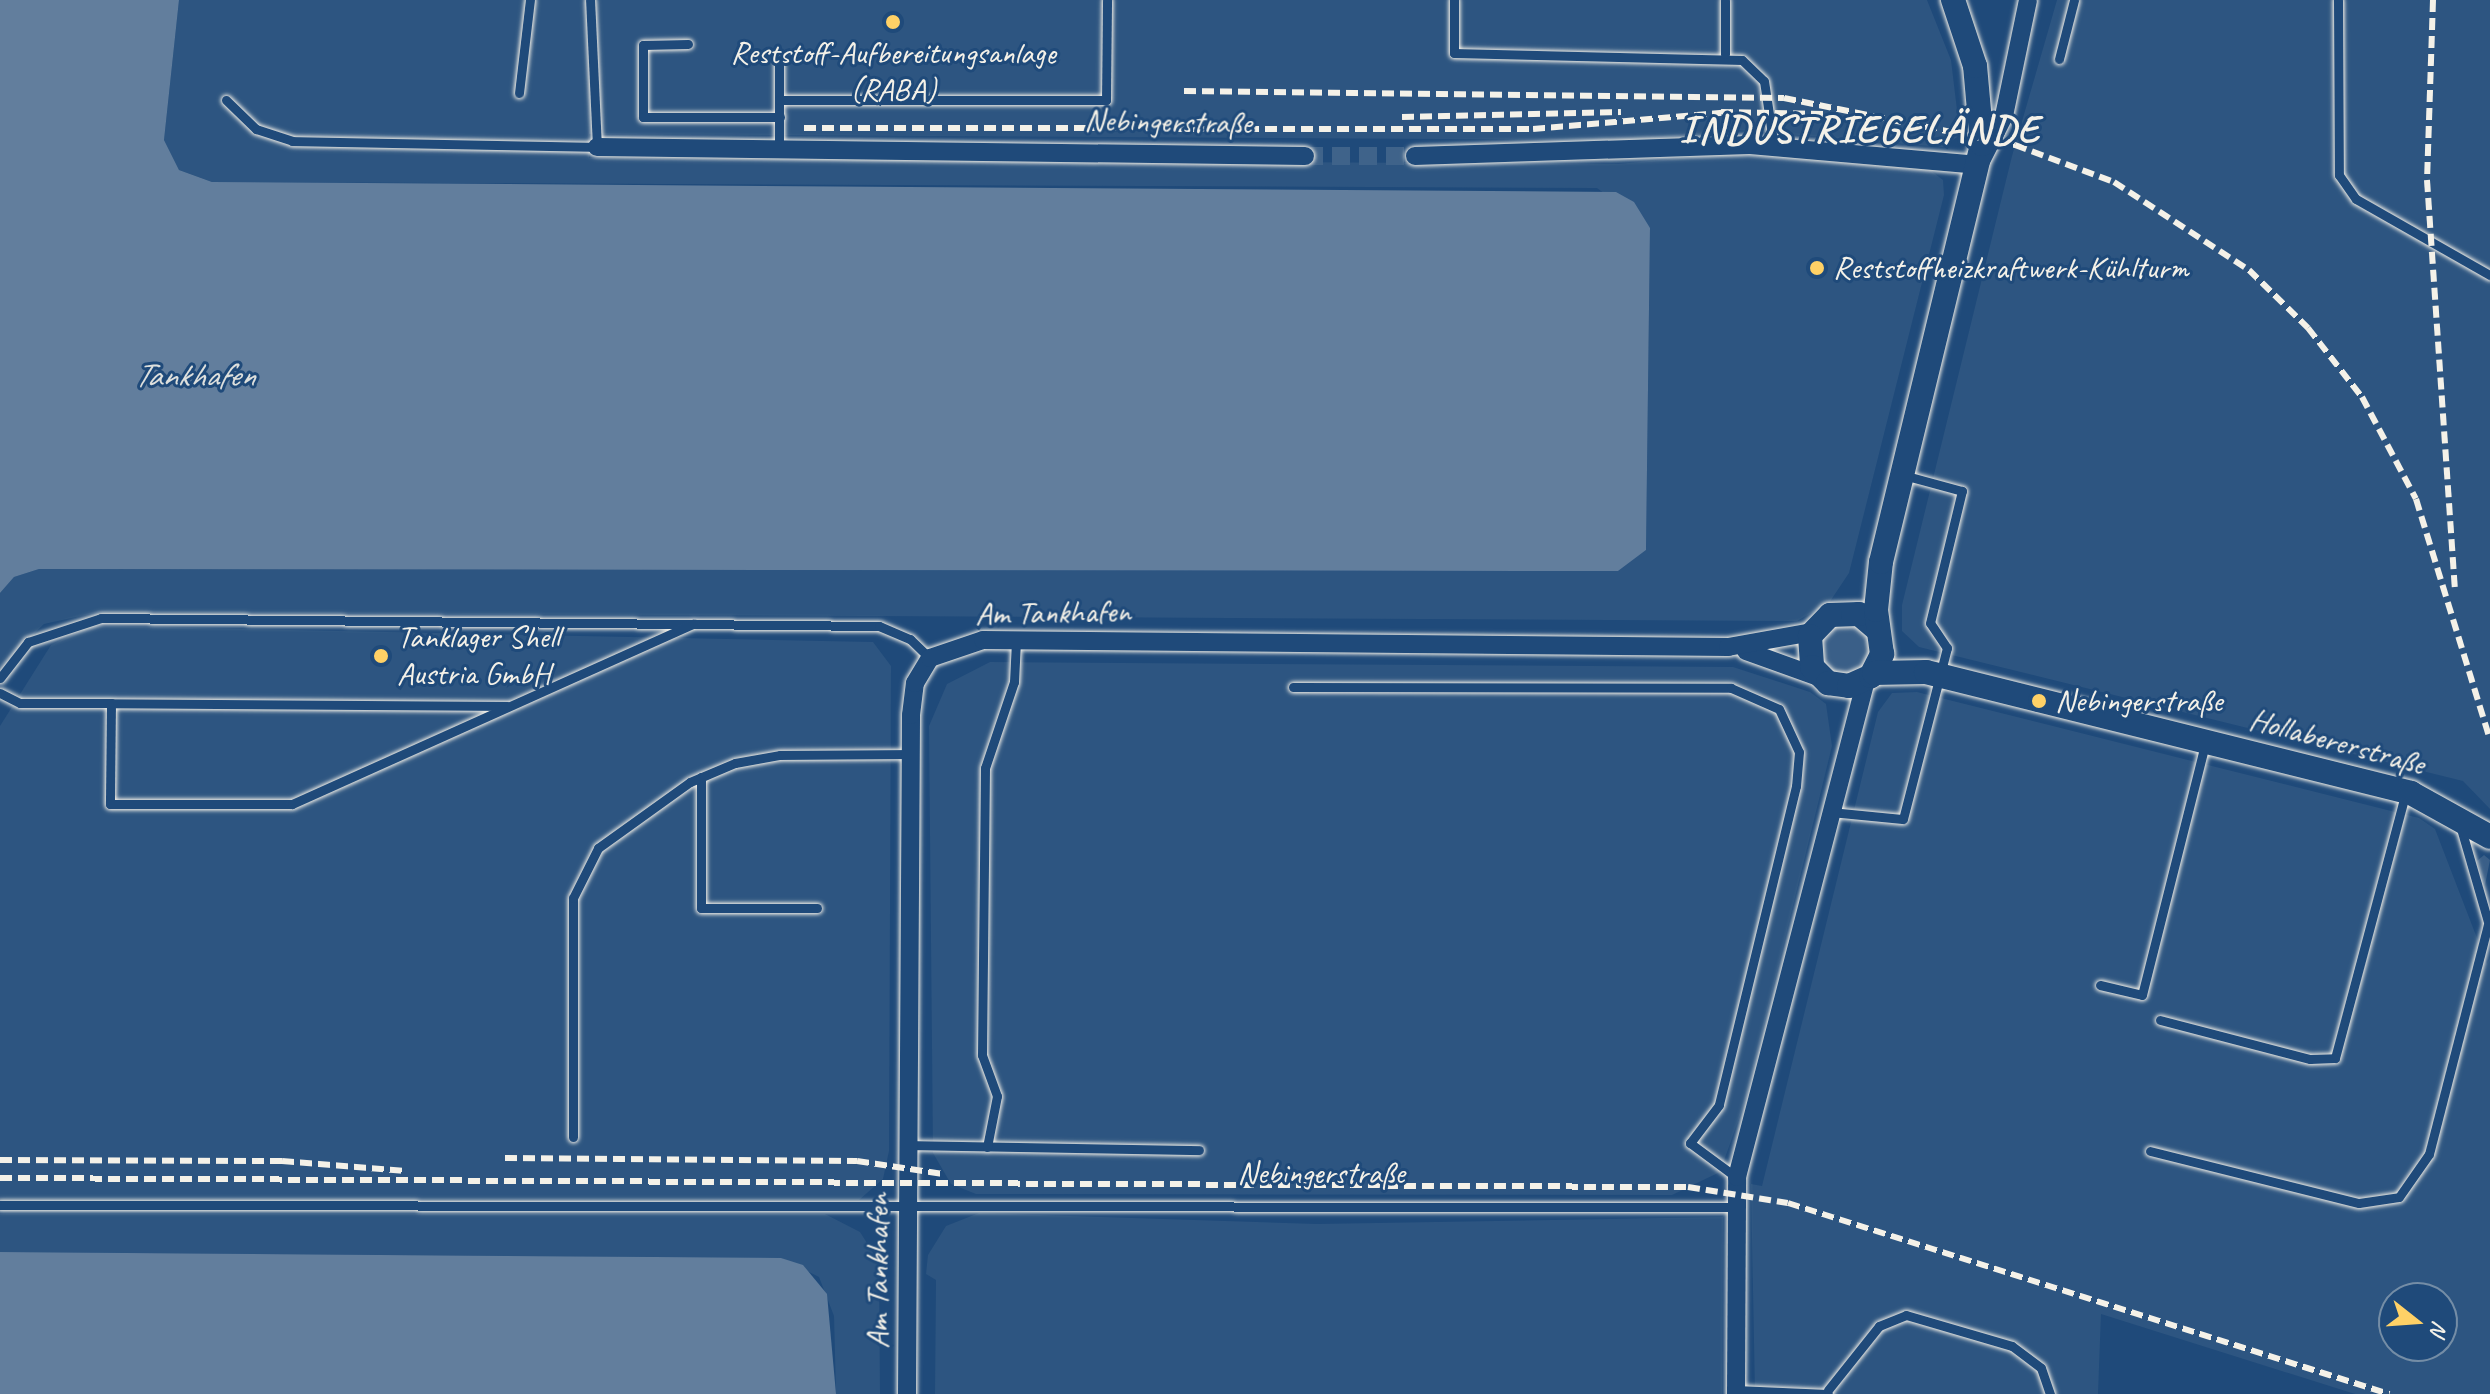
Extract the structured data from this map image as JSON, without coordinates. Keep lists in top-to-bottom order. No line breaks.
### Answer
{"streets":{"street":["Nebingerstraße","Am Tankhafen","Hollabererstraße"]},"crossings":[["Nebingerstraße","Am Tankhafen"],["Am Tankhafen","Hollabererstraße"]],"districts":["INDUSTRIEGELÄNDE"],"water":["Tankhafen"],"places":["Reststoff-Aufbereitungsanlage (RABA)","Reststoffheizkraftwerk-Kühlturm","Tanklager Shell Austria GmbH","Nebingerstraße"],"north":"right"}
